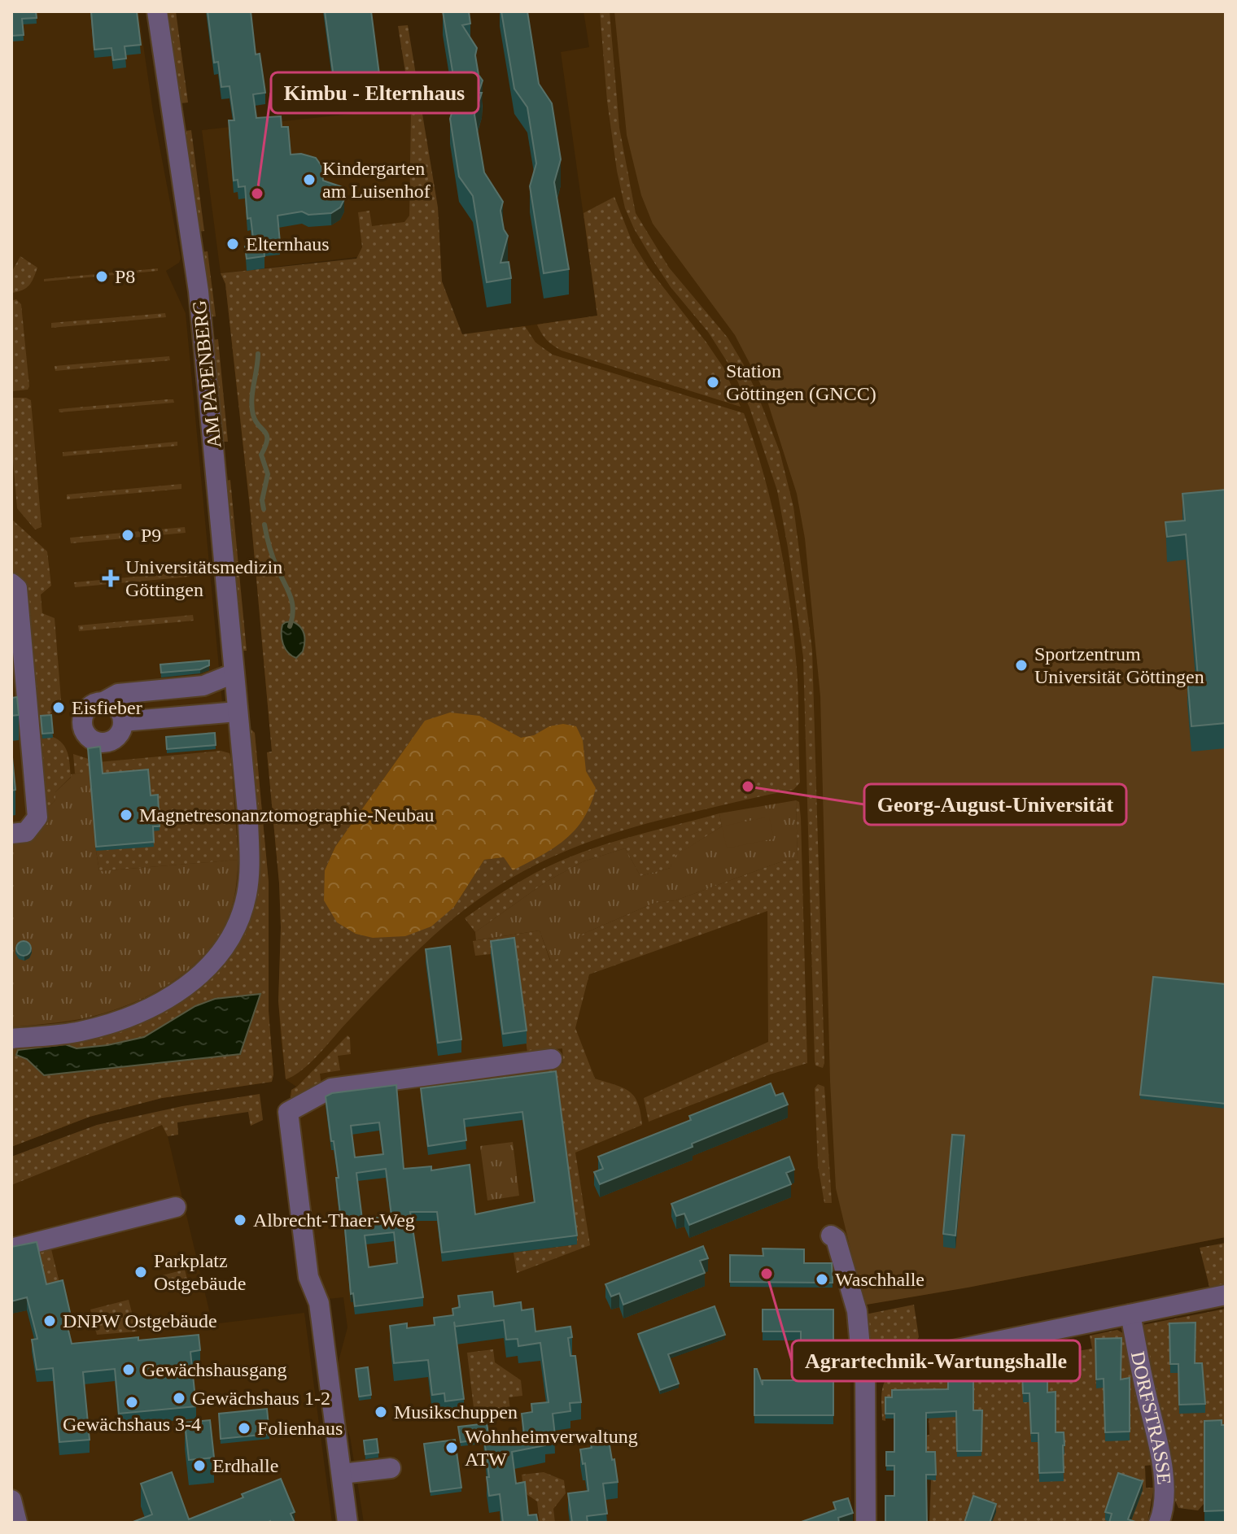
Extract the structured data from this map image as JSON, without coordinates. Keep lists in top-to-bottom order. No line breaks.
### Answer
{"streets":{"street":["AM PAPENBERG","DORFSTRASSE"]},"places":{"other":["Kindergarten am Luisenhof","Kimbu - Elternhaus","Elternhaus","P8","Station Göttingen (GNCC)","P9","Sportzentrum Universität Göttingen","Eisfieber","Georg-August-Universität","Magnetresonanztomographie-Neubau","Albrecht-Thaer-Weg","Parkplatz Ostgebäude","Agrartechnik-Wartungshalle","Waschhalle","DNPW Ostgebäude","Gewächshausgang","Gewächshaus 1-2","Gewächshaus 3-4","Musikschuppen","Folienhaus","Wohnheimverwaltung ATW","Erdhalle"],"health":["Universitätsmedizin Göttingen"]}}
